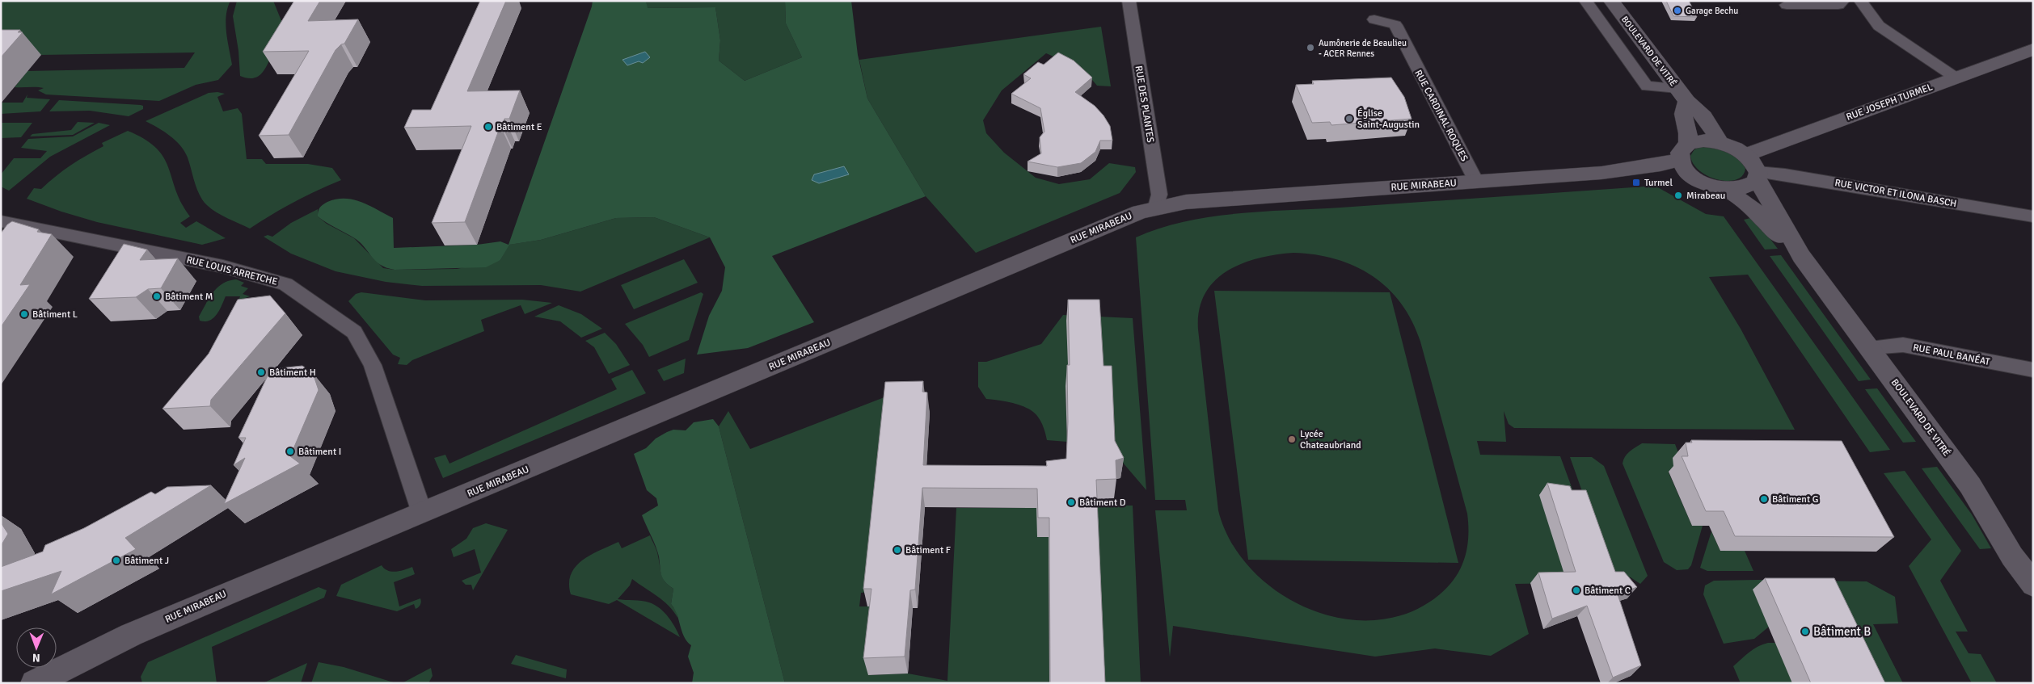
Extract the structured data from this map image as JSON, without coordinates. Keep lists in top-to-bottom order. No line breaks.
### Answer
{"streets":{"street":["BOULEVARD DE VITRÉ","RUE JOSEPH TURMEL","RUE DES PLANTES","RUE CARDINAL ROQUES","RUE MIRABEAU","RUE VICTOR ET ILONA BASCH","RUE LOUIS ARRETCHE","RUE PAUL BANÉAT"]},"crossings":[["BOULEVARD DE VITRÉ","RUE JOSEPH TURMEL"],["BOULEVARD DE VITRÉ","RUE MIRABEAU"],["BOULEVARD DE VITRÉ","RUE VICTOR ET ILONA BASCH"],["BOULEVARD DE VITRÉ","RUE PAUL BANÉAT"],["RUE DES PLANTES","RUE MIRABEAU"],["RUE CARDINAL ROQUES","RUE MIRABEAU"],["RUE MIRABEAU","RUE LOUIS ARRETCHE"]],"places":{"other":["Garage Bechu","Aumônerie de Beaulieu - ACER Rennes","Église Saint-Augustin","Bâtiment E","Mirabeau","Bâtiment M","Bâtiment L","Bâtiment H","Lycée Chateaubriand","Bâtiment I","Bâtiment G","Bâtiment D","Bâtiment F","Bâtiment J","Bâtiment C","Bâtiment B"],"transit":["Turmel"]},"north":"bottom"}
